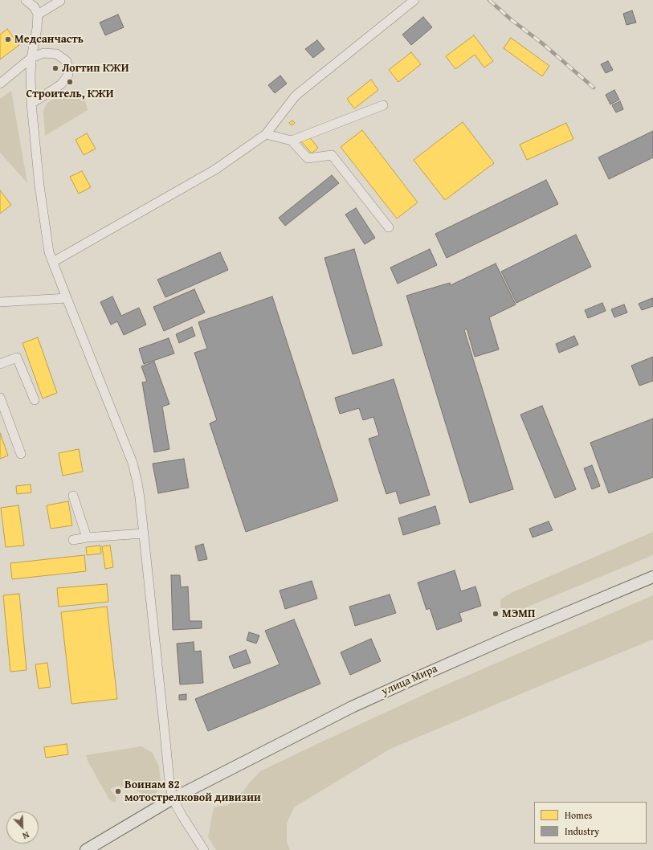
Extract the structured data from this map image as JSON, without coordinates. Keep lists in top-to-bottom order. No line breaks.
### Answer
{"streets":{"main road":["улица Мира"]},"places":["Медсанчасть","Логтип КЖИ","Строитель, КЖИ","МЭМП","Воинам 82 мотострелковой дивизии"],"legend":["Homes","Industry"],"north":"bottom right"}
